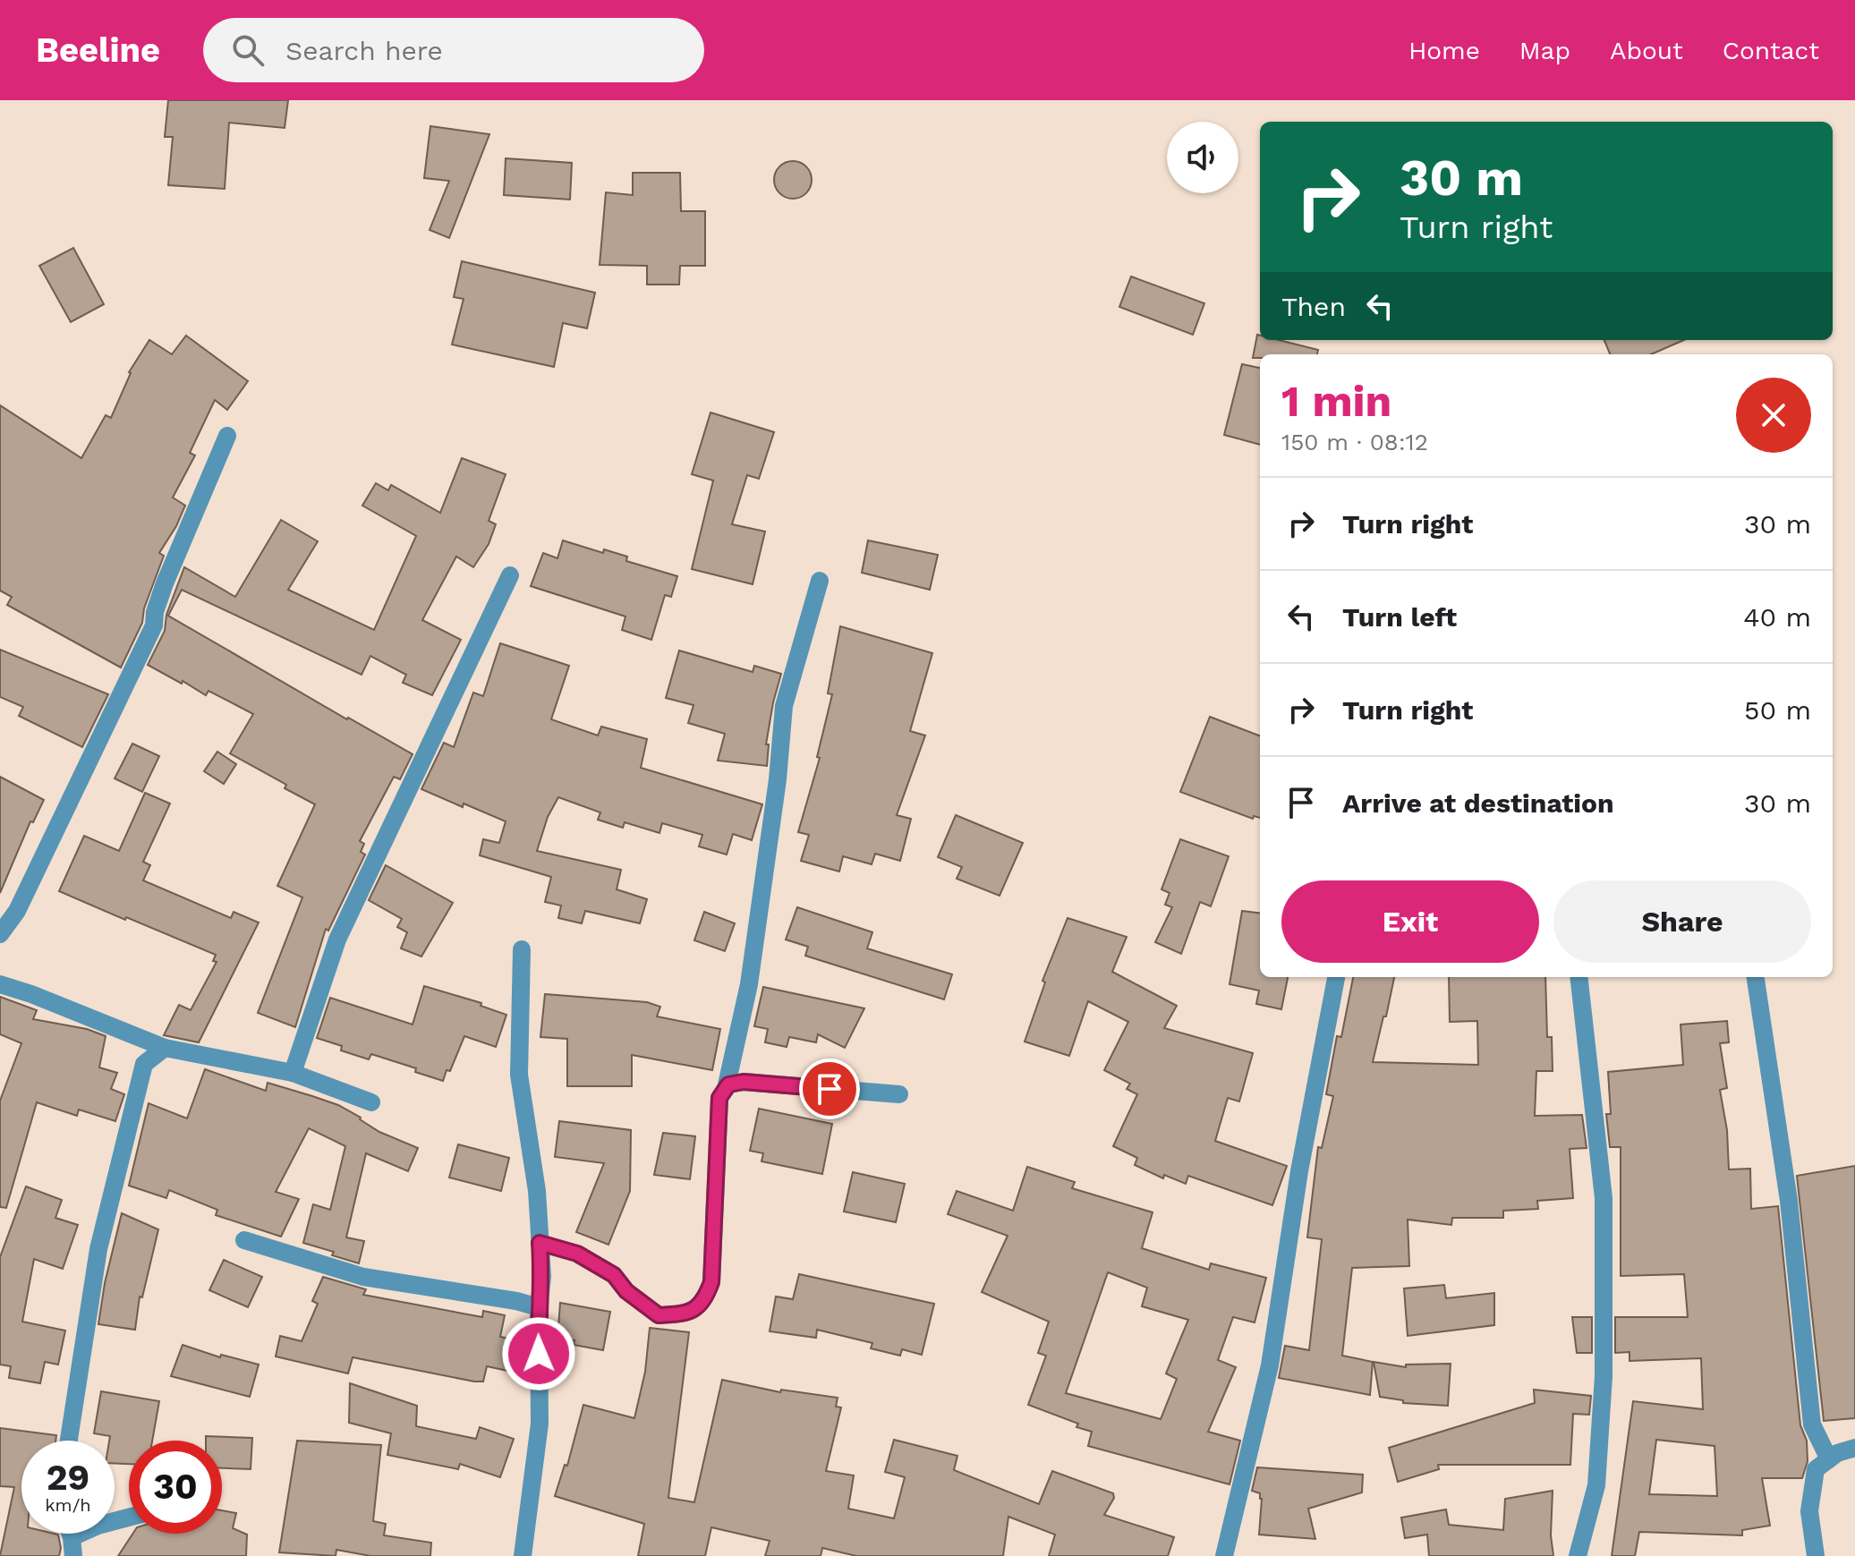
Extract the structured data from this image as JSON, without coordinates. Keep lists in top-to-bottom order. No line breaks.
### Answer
{"page":{"header":"Beeline","search":"Search here","nav":["Home","Map","About","Contact"],"turn":["30 m","Turn right"],"then":"Then","heading":["1 min","150 m · 08:12"],"list":[{"name":"Turn right","value":"30 m"},{"name":"Turn left","value":"40 m"},{"name":"Turn right","value":"50 m"},{"name":"Arrive at destination","value":"30 m"}],"buttons":["Exit","Share"],"speed":"29 km/h","limit":"30"}}
